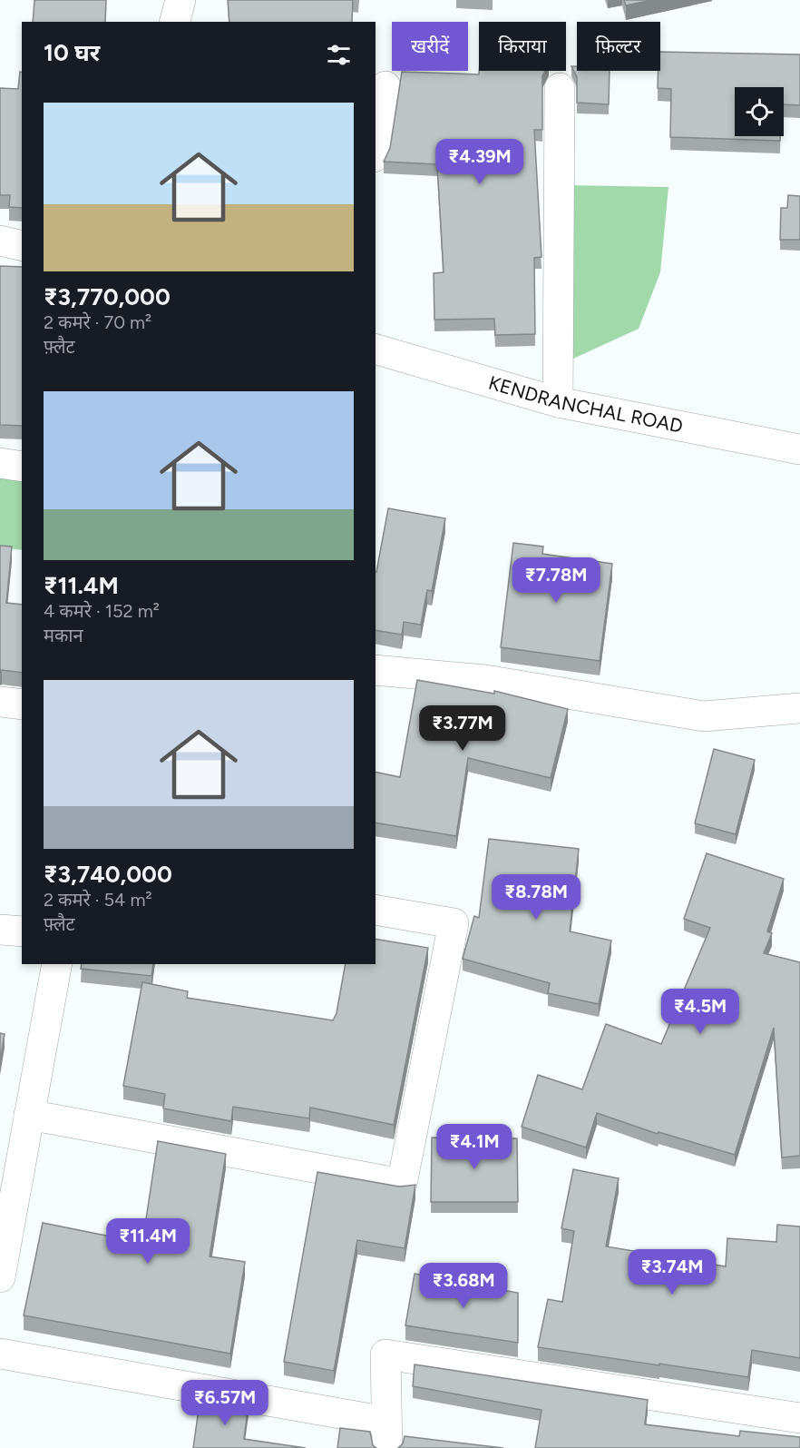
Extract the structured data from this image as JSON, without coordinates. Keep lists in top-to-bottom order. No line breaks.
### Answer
{"streets":{"street":["KENDRANCHAL ROAD"]},"page":{"chip":["खरीदें","किराया","फ़िल्टर"],"heading":"10 घर","list":[{"name":"₹3,770,000","note":"2 कमरे · 70 m² · फ़्लैट"},{"name":"₹11.4M","note":"4 कमरे · 152 m² · मकान"},{"name":"₹3,740,000","note":"2 कमरे · 54 m² · फ़्लैट"}],"price":["₹4.39M","₹7.78M","₹3.77M","₹8.78M","₹4.5M","₹4.1M","₹11.4M","₹3.74M","₹3.68M","₹6.57M"]}}
